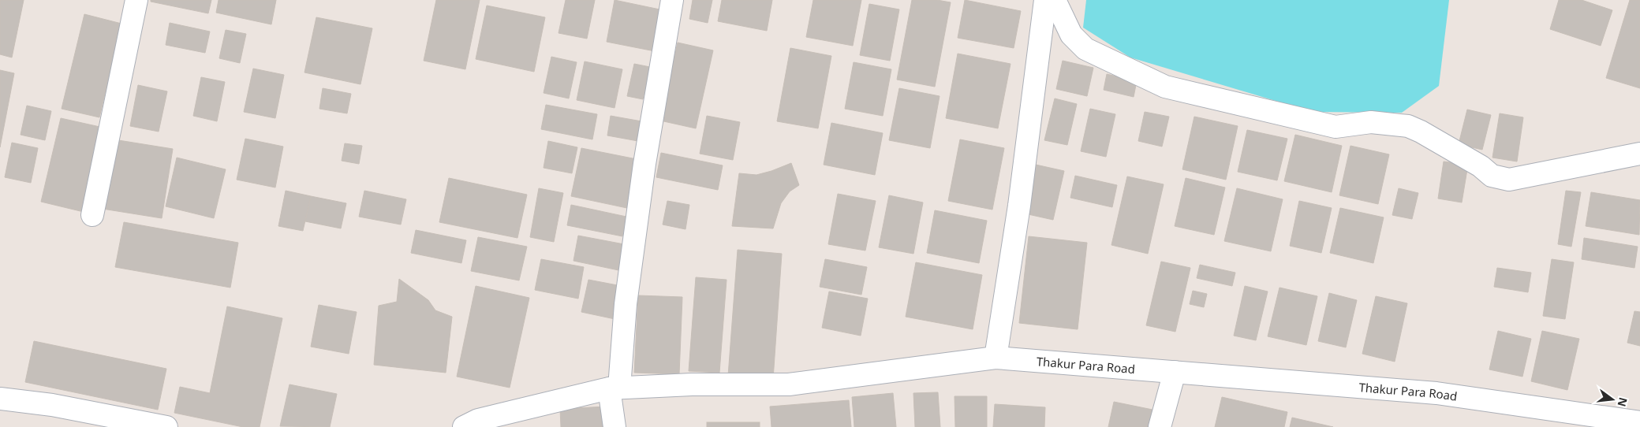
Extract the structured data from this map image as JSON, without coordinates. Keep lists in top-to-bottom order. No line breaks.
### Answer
{"streets":{"street":["Thakur Para Road"]},"north":"right"}
